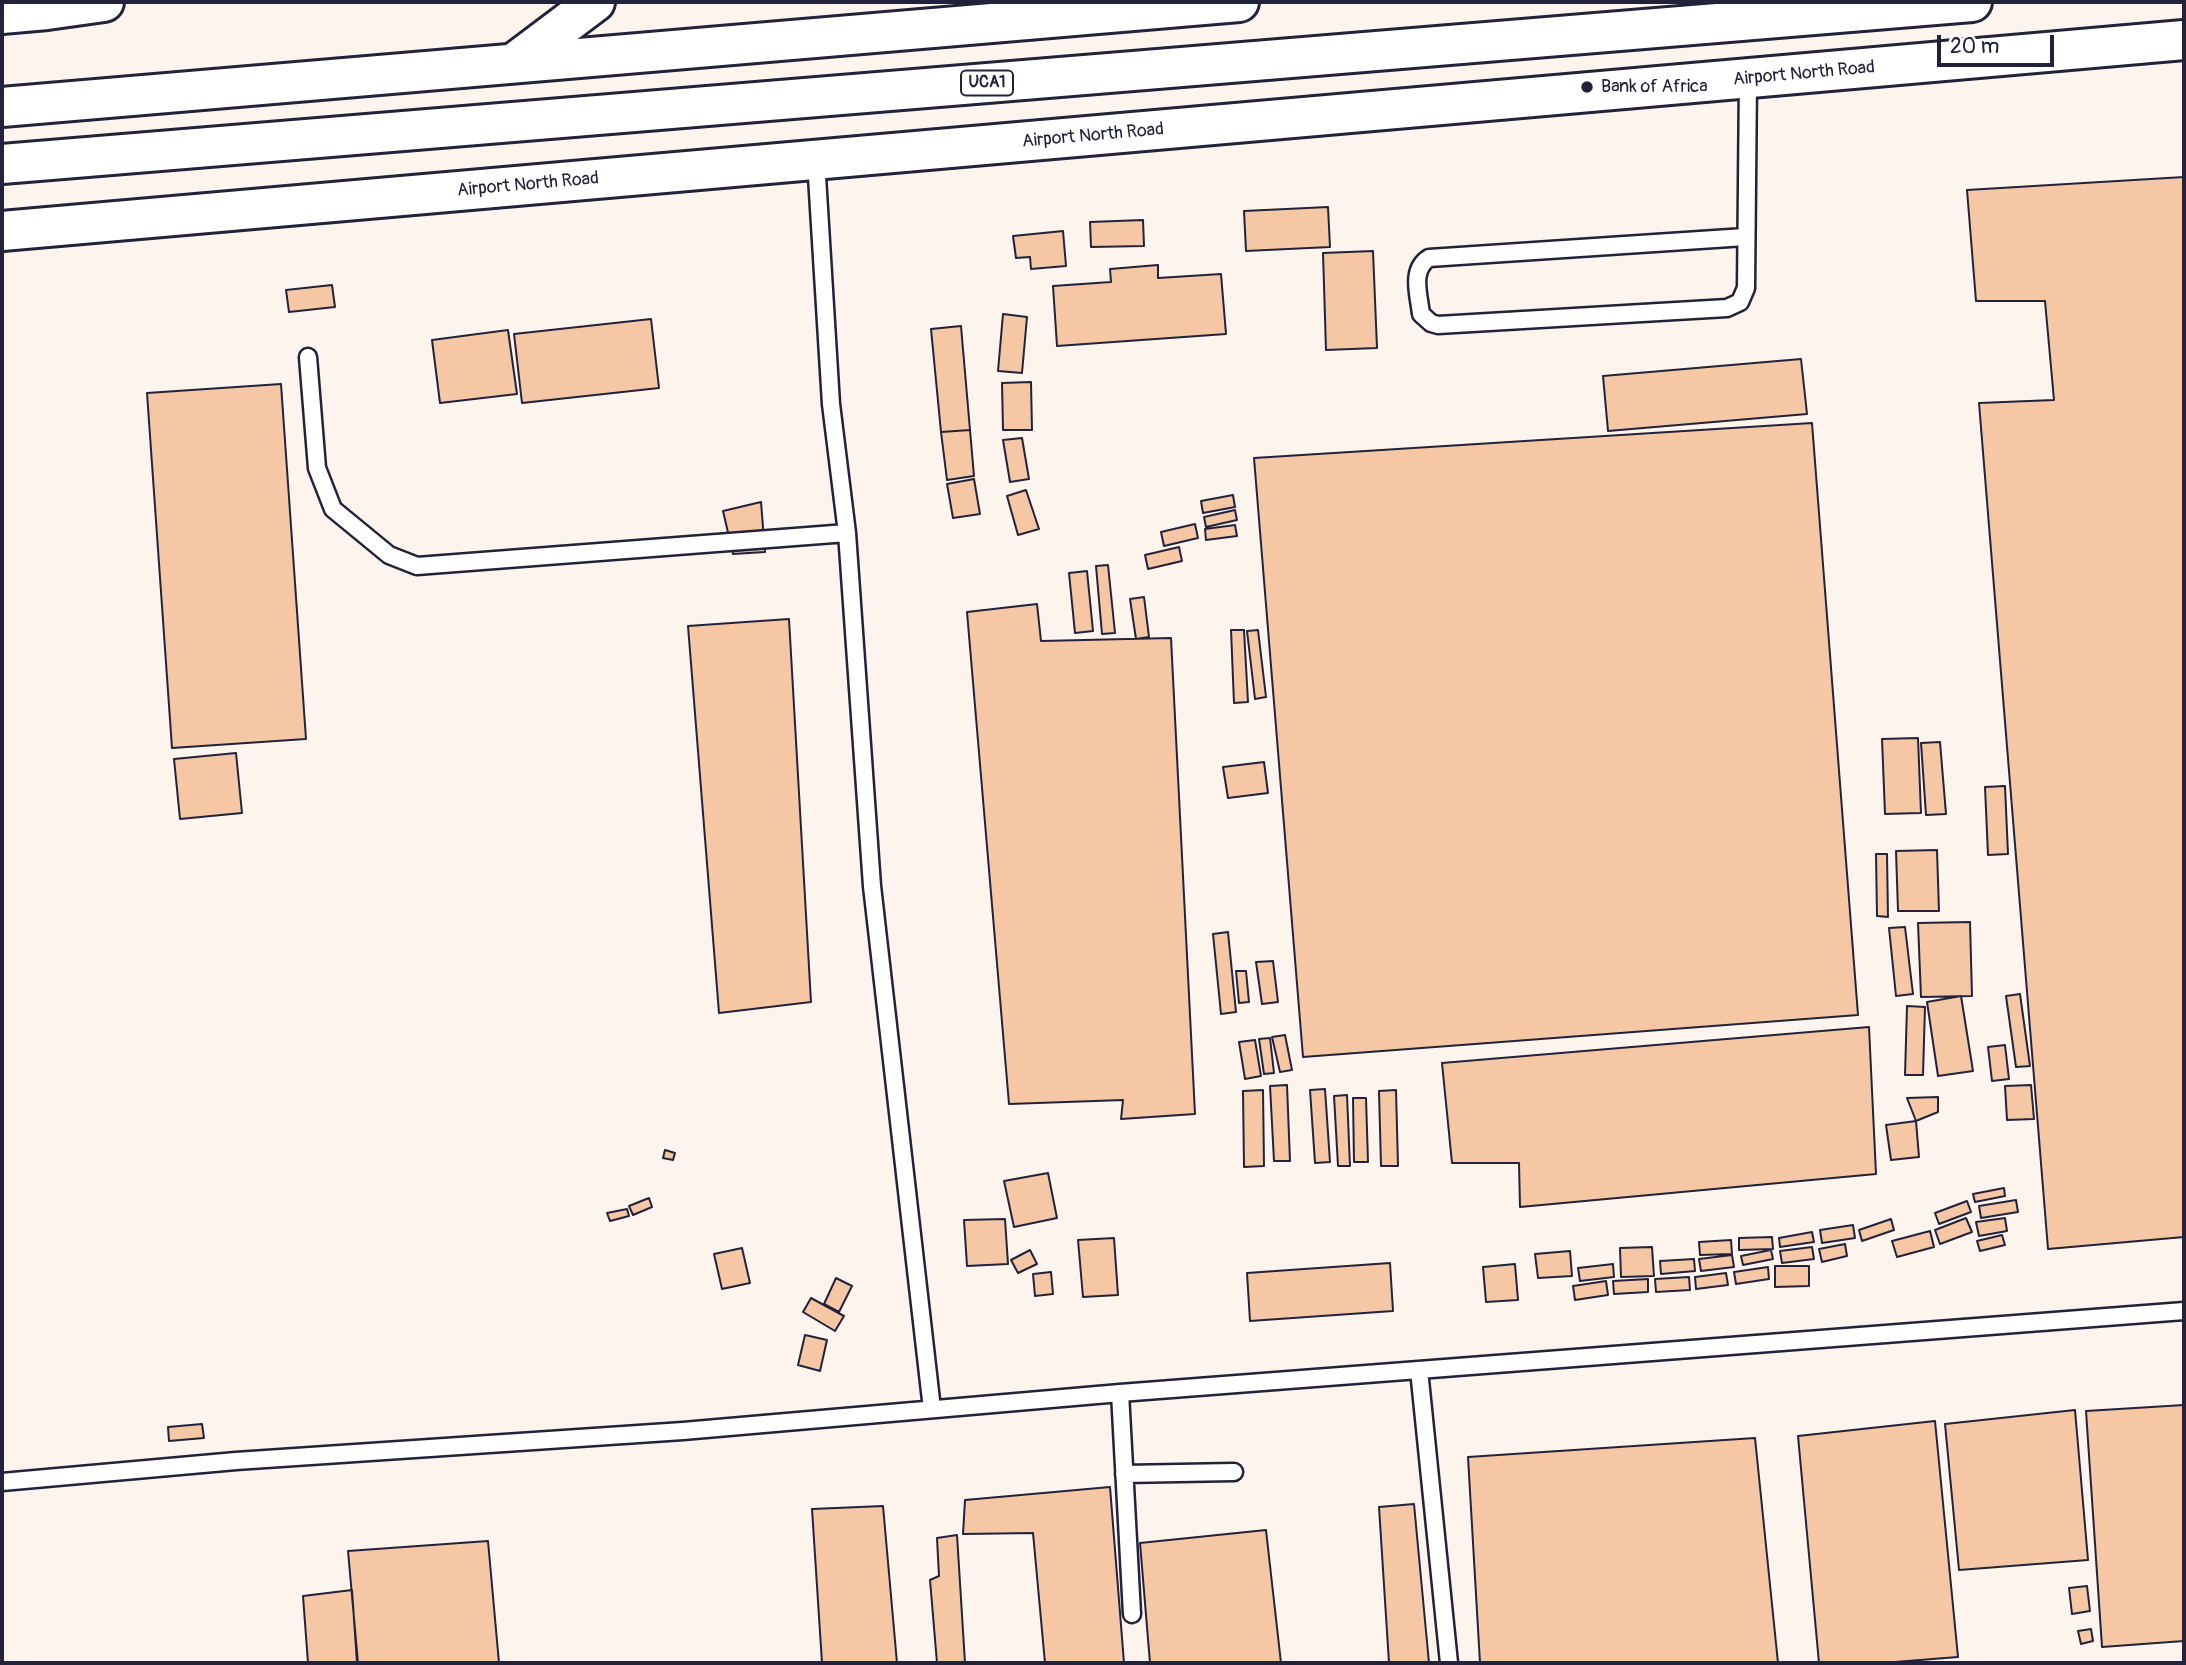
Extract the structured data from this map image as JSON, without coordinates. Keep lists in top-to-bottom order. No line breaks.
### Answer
{"streets":{"main road":["Airport North Road","UCA1"]},"places":["Bank of Africa"],"scale_bar":"20 m"}
